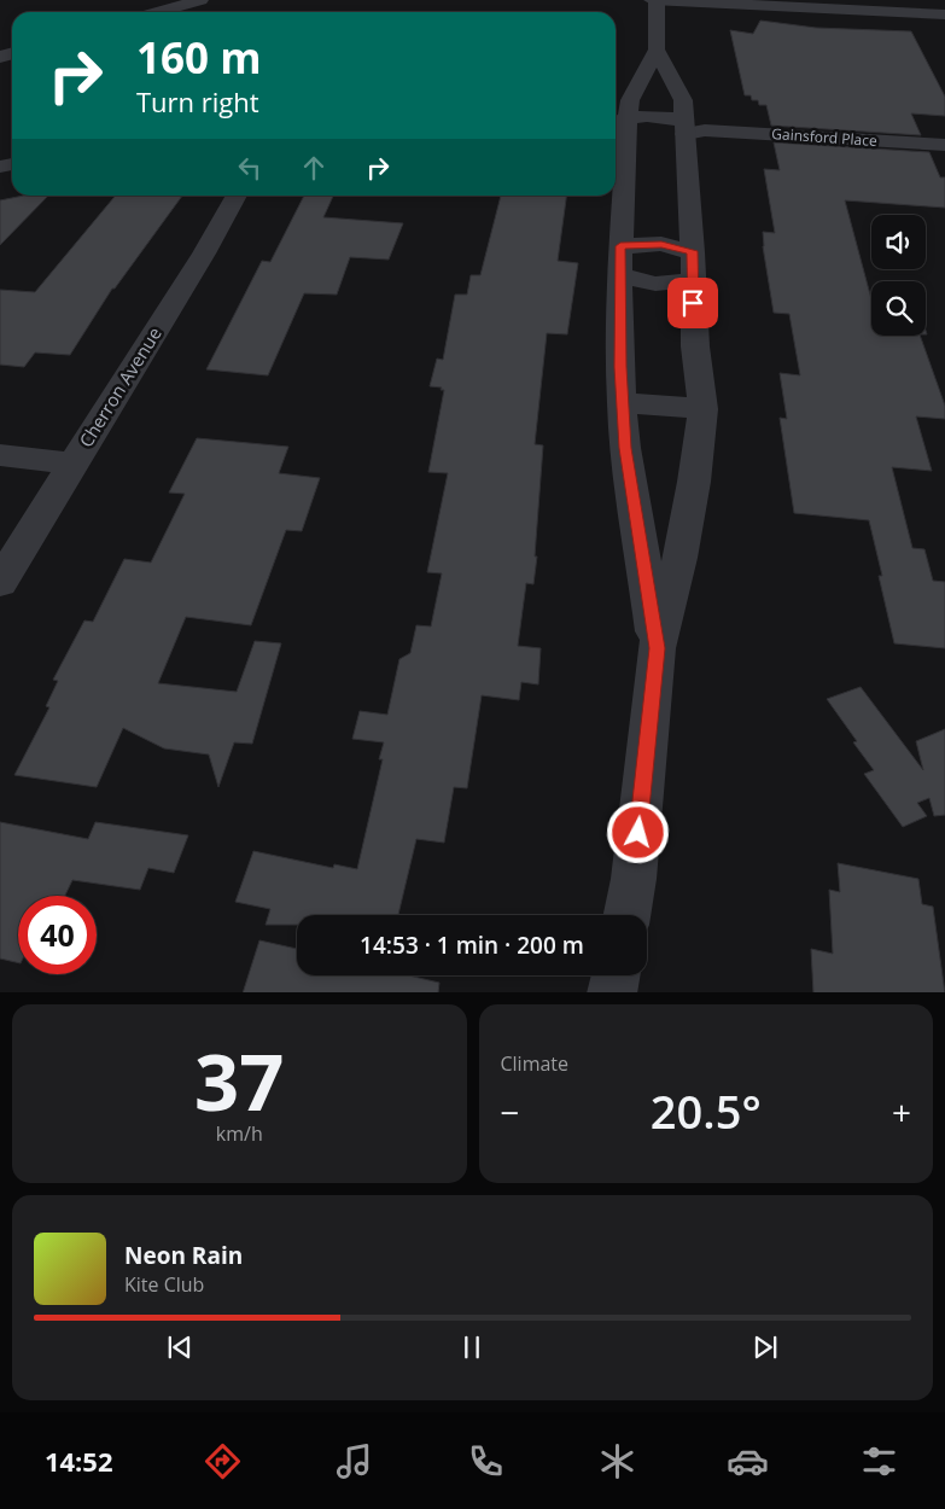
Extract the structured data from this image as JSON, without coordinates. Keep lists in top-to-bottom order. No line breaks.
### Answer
{"streets":{"street":["Gainsford Place","Cherron Avenue"]},"page":{"turn":["160 m","Turn right"],"limit":"40","trip":"14:53 · 1 min · 200 m","tile":[["37","km/h"],"Climate"],"heat":["−","20.5°","+"],"song":["Neon Rain","Kite Club"],"tabs":"14:52"}}
